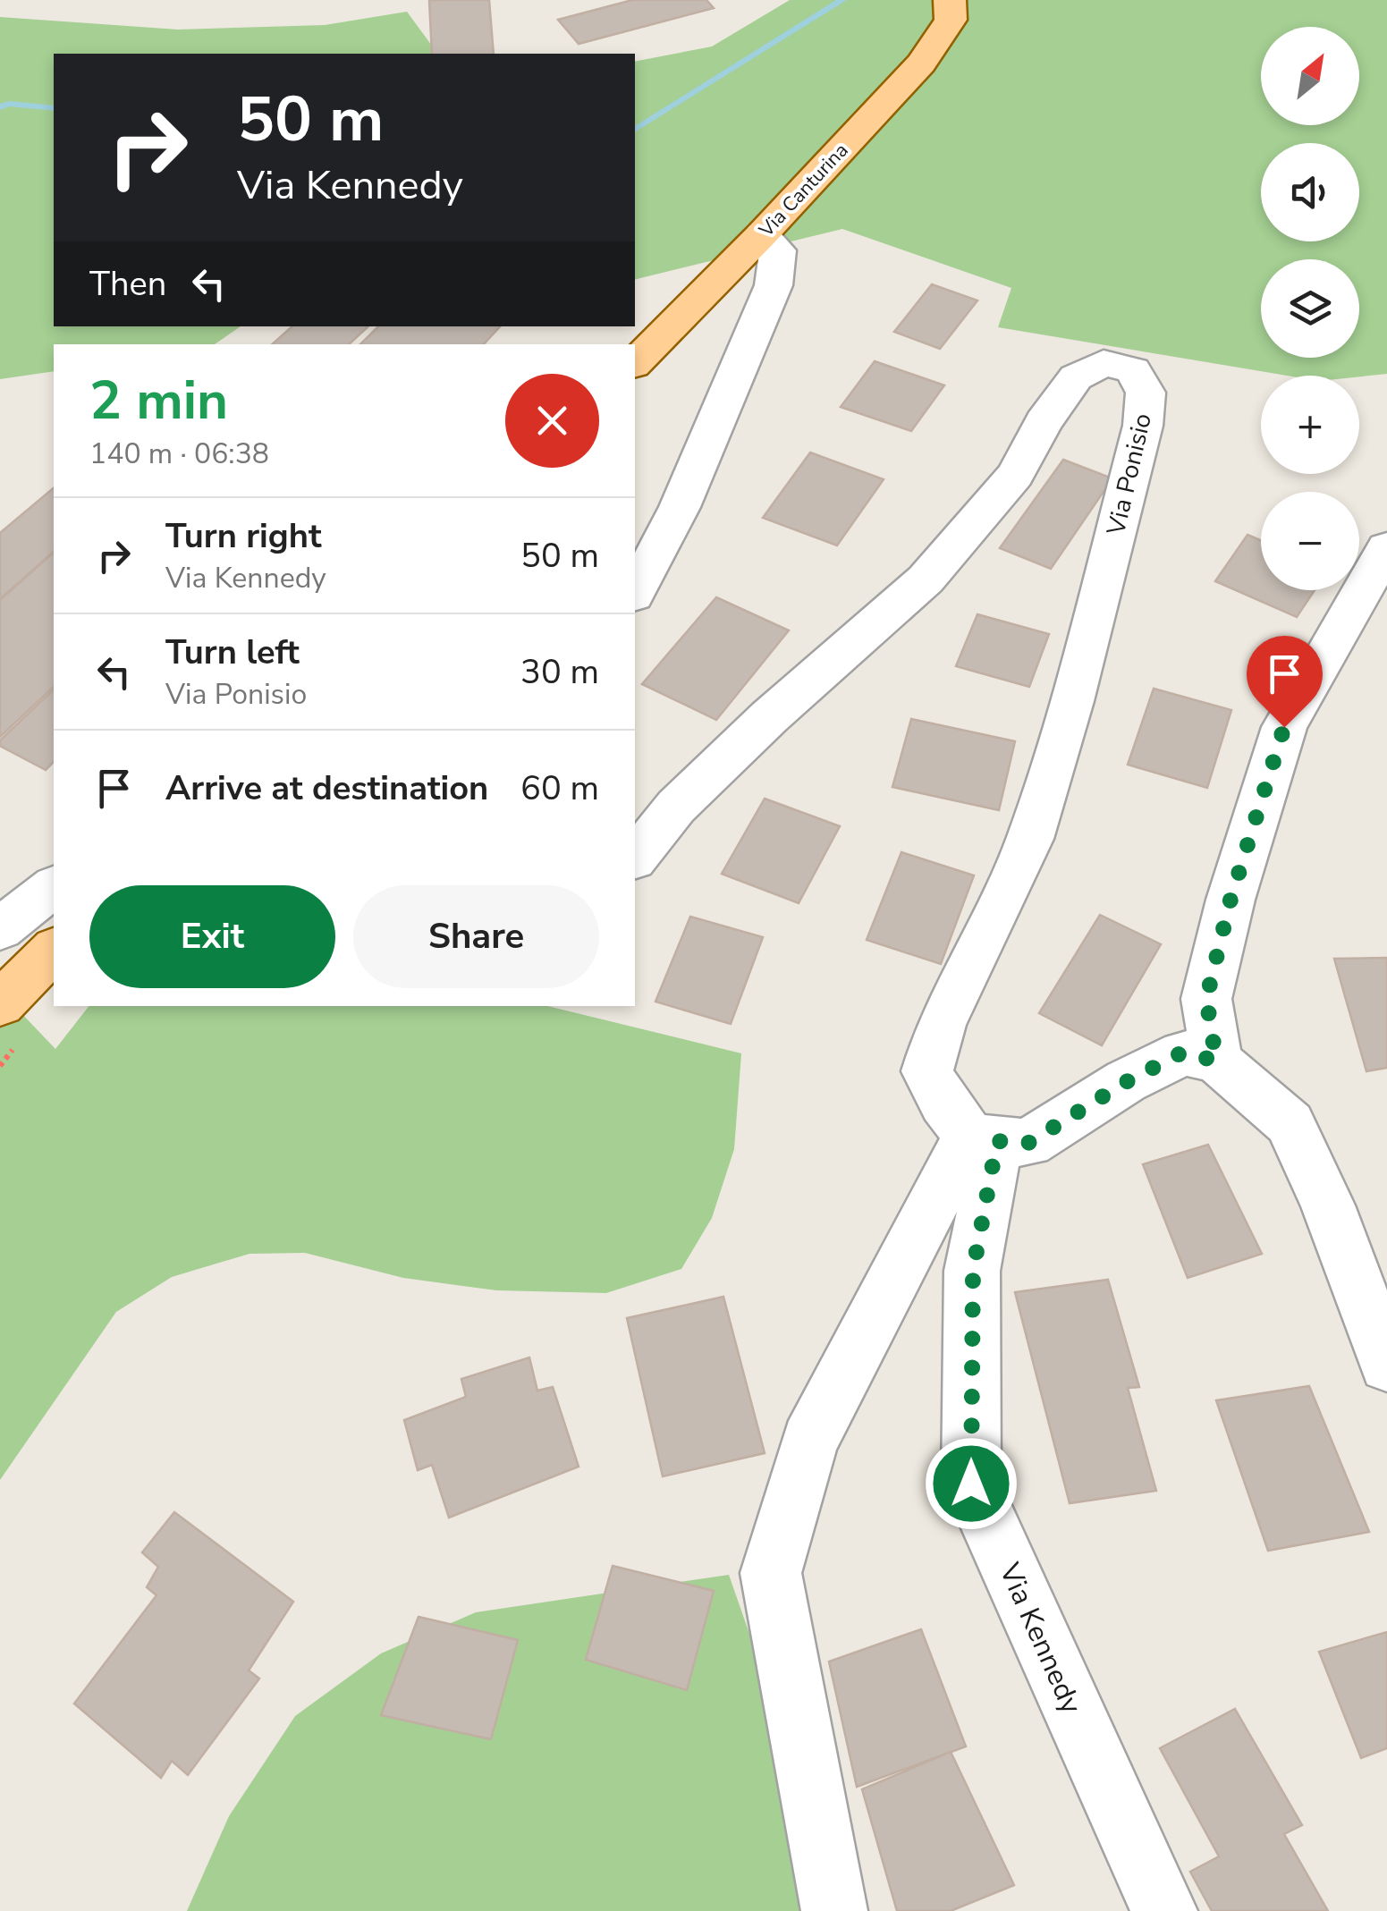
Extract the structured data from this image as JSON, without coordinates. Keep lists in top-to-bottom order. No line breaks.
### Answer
{"streets":{"main road":["Via Canturina"],"street":["Via Ponisio","Via Kennedy"]},"crossings":[["Via Ponisio","Via Kennedy"]],"north":"top right","page":{"map_buttons":["+","−"],"turn":["50 m","Via Kennedy"],"then":"Then","heading":["2 min","140 m · 06:38"],"list":[{"name":"Turn right","note":"Via Kennedy","value":"50 m"},{"name":"Turn left","note":"Via Ponisio","value":"30 m"},{"name":"Arrive at destination","value":"60 m"}],"buttons":["Exit","Share"]}}
